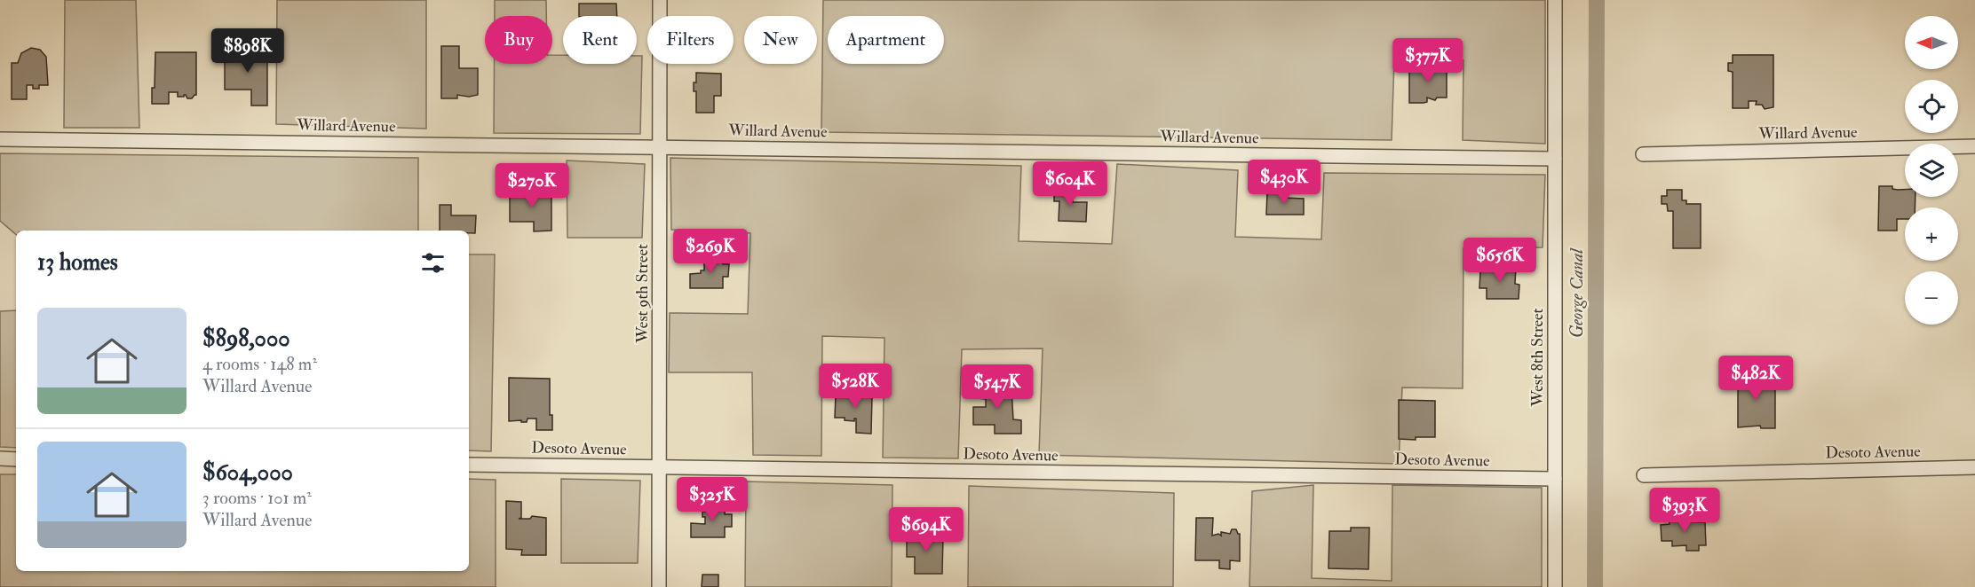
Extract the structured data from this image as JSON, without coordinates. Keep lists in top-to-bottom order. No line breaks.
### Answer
{"streets":{"street":["Willard Avenue","West 9th Street","West 8th Street","Desoto Avenue"]},"crossings":[["Willard Avenue","West 9th Street"],["Willard Avenue","West 8th Street"],["West 9th Street","Desoto Avenue"],["West 8th Street","Desoto Avenue"]],"water":["George Canal"],"north":"left","page":{"map_buttons":["+","−"],"chip":["Buy","Rent","Filters","New","Apartment"],"price":["$898K","$377K","$430K","$604K","$270K","$269K","$656K","$482K","$528K","$547K","$325K","$393K","$694K"],"heading":"13 homes","list":[{"name":"$898,000","note":"4 rooms · 148 m² · Willard Avenue"},{"name":"$604,000","note":"3 rooms · 101 m² · Willard Avenue"}]}}
